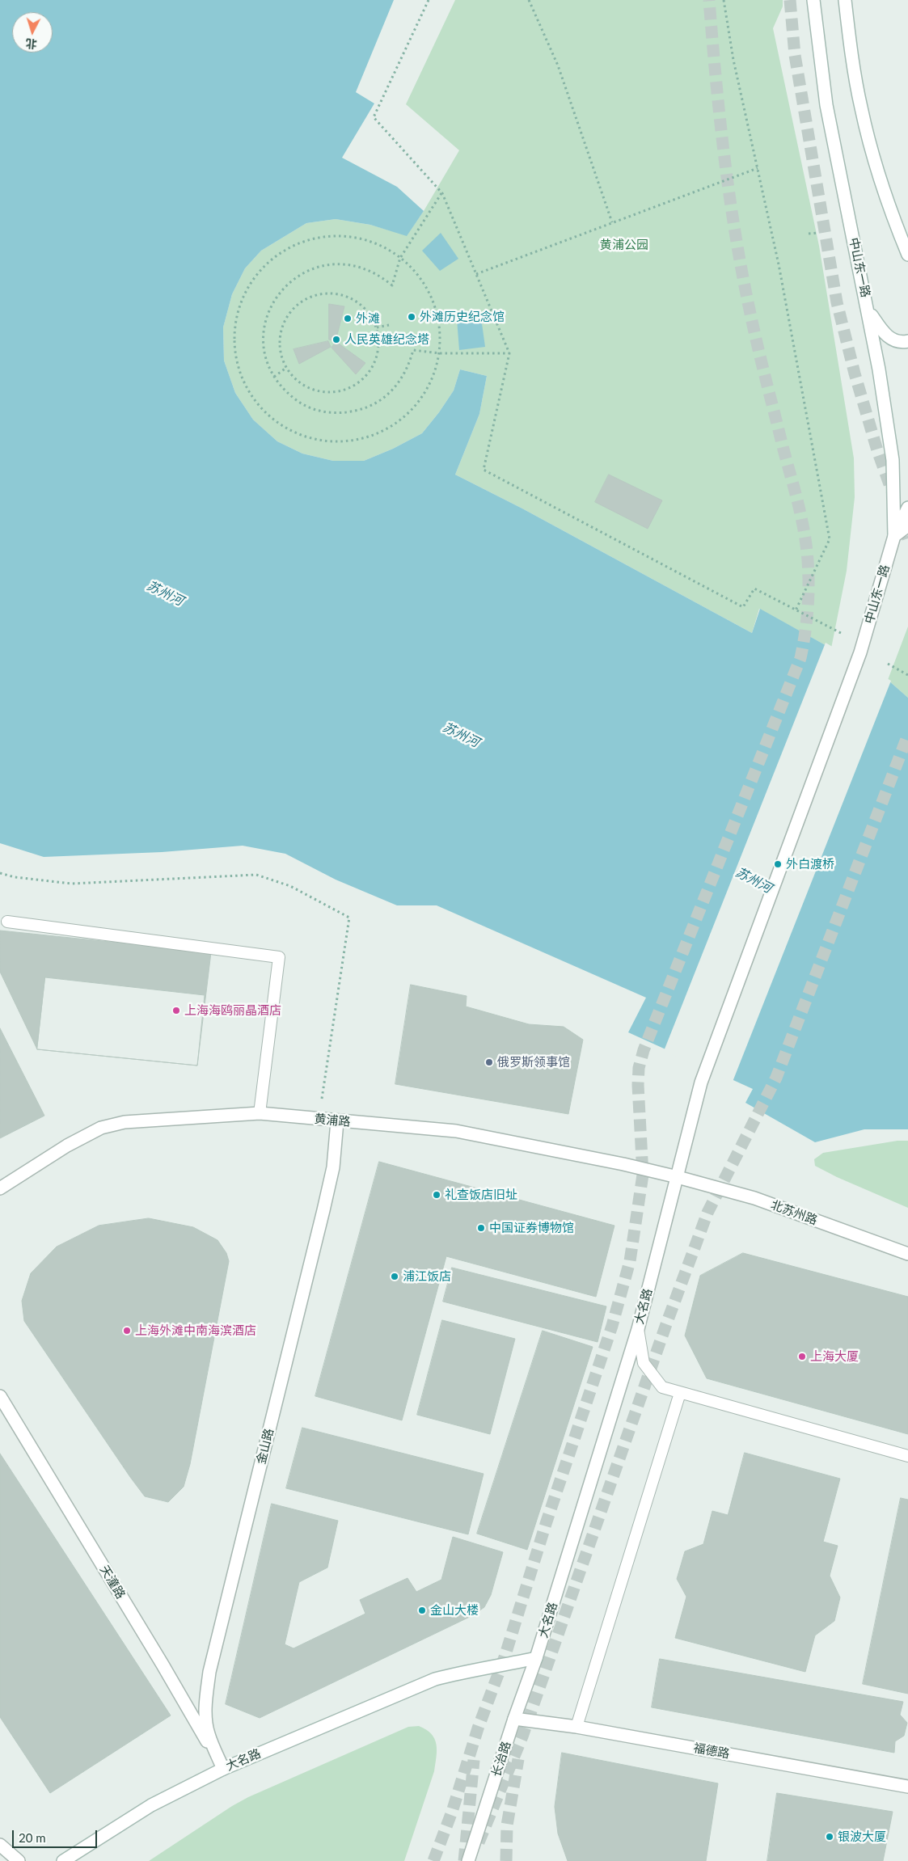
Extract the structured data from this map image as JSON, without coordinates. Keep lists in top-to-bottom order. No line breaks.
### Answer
{"streets":{"street":["中山东一路","黄浦路","北苏州路","大名路","金山路","天潼路","福德路","长治路"]},"crossings":[["中山东一路","大名路"],["黄浦路","北苏州路"],["黄浦路","大名路"],["黄浦路","金山路"],["北苏州路","大名路"],["大名路","金山路"],["大名路","天潼路"],["大名路","长治路"],["金山路","天潼路"],["福德路","长治路"]],"water":["苏州河"],"parks":["黄浦公园"],"places":["外滩历史纪念馆","外滩","人民英雄纪念塔","外白渡桥","上海海鸥丽晶酒店","俄罗斯领事馆","礼查饭店旧址","中国证券博物馆","浦江饭店","上海外滩中南海滨酒店","上海大厦","金山大楼","银波大厦"],"scale_bar":"20 m","north":"bottom"}
